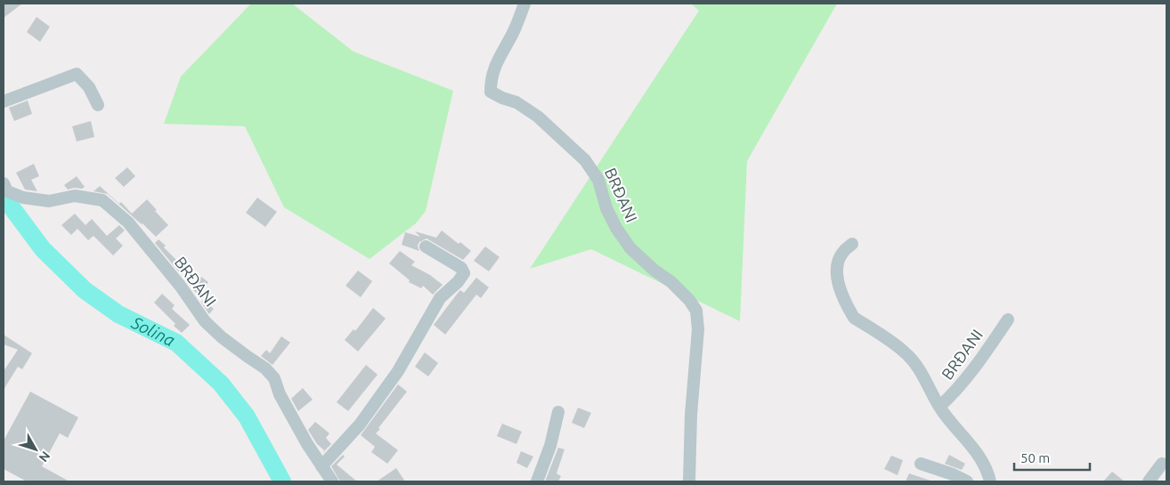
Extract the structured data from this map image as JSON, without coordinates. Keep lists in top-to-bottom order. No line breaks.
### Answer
{"streets":{"street":["BRĐANI"]},"water":["Solina"],"scale_bar":"50 m","north":"bottom right"}
